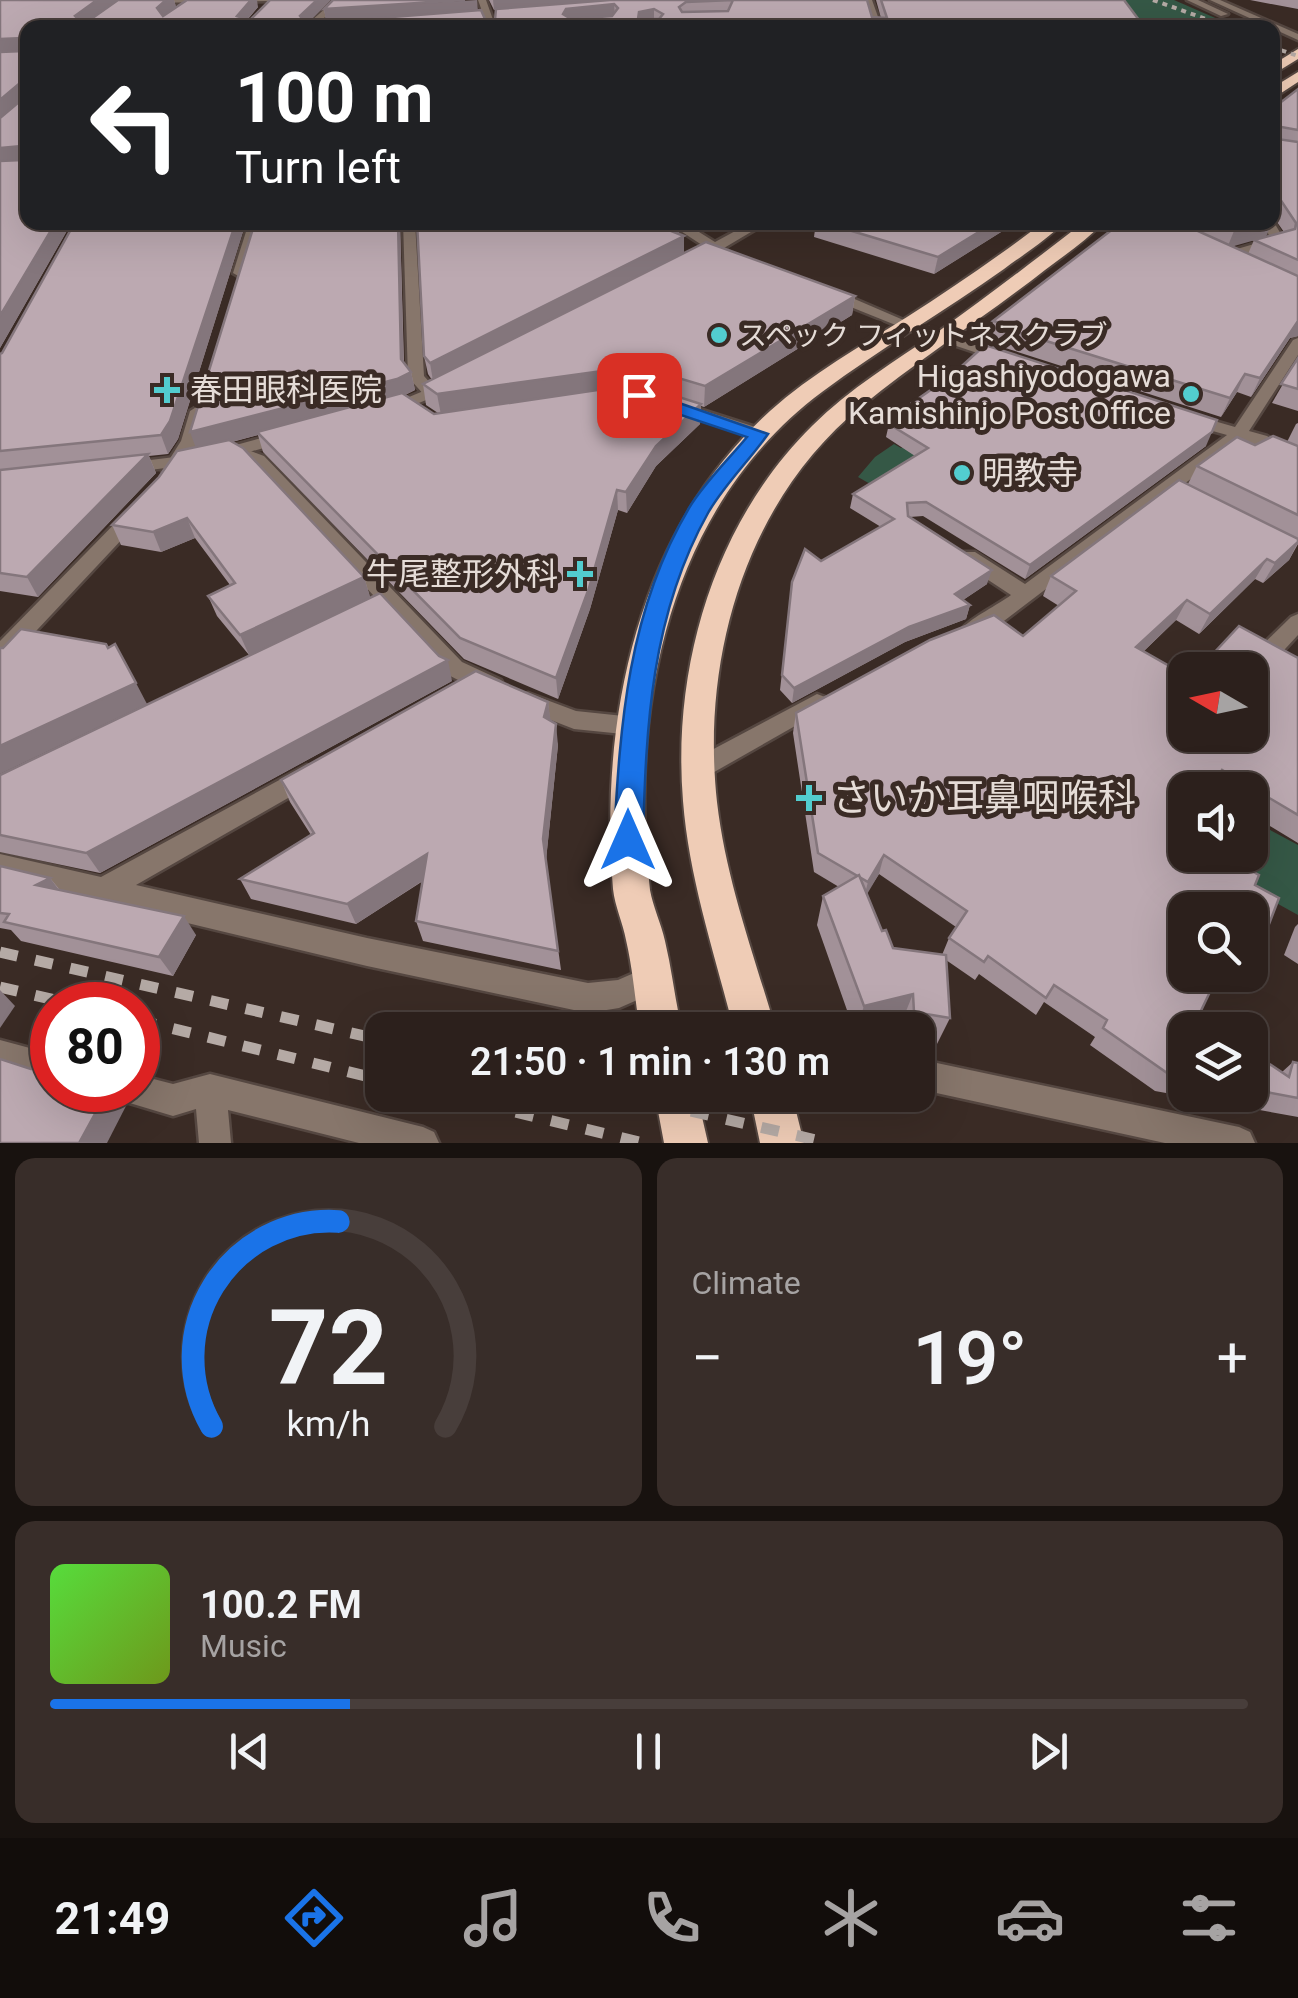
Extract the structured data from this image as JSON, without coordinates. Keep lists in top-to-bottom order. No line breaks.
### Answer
{"places":{"other":["スペック フィットネスクラブ","Higashiyodogawa Kamishinjo Post Office","明教寺"],"health":["春田眼科医院","牛尾整形外科","さいか耳鼻咽喉科"]},"north":"left","page":{"turn":["100 m","Turn left"],"limit":"80","trip":"21:50 · 1 min · 130 m","tile":"Climate","heat":["−","19°","+"],"song":["100.2 FM","Music"],"tabs":"21:49","gauge":["72","km/h"]}}
